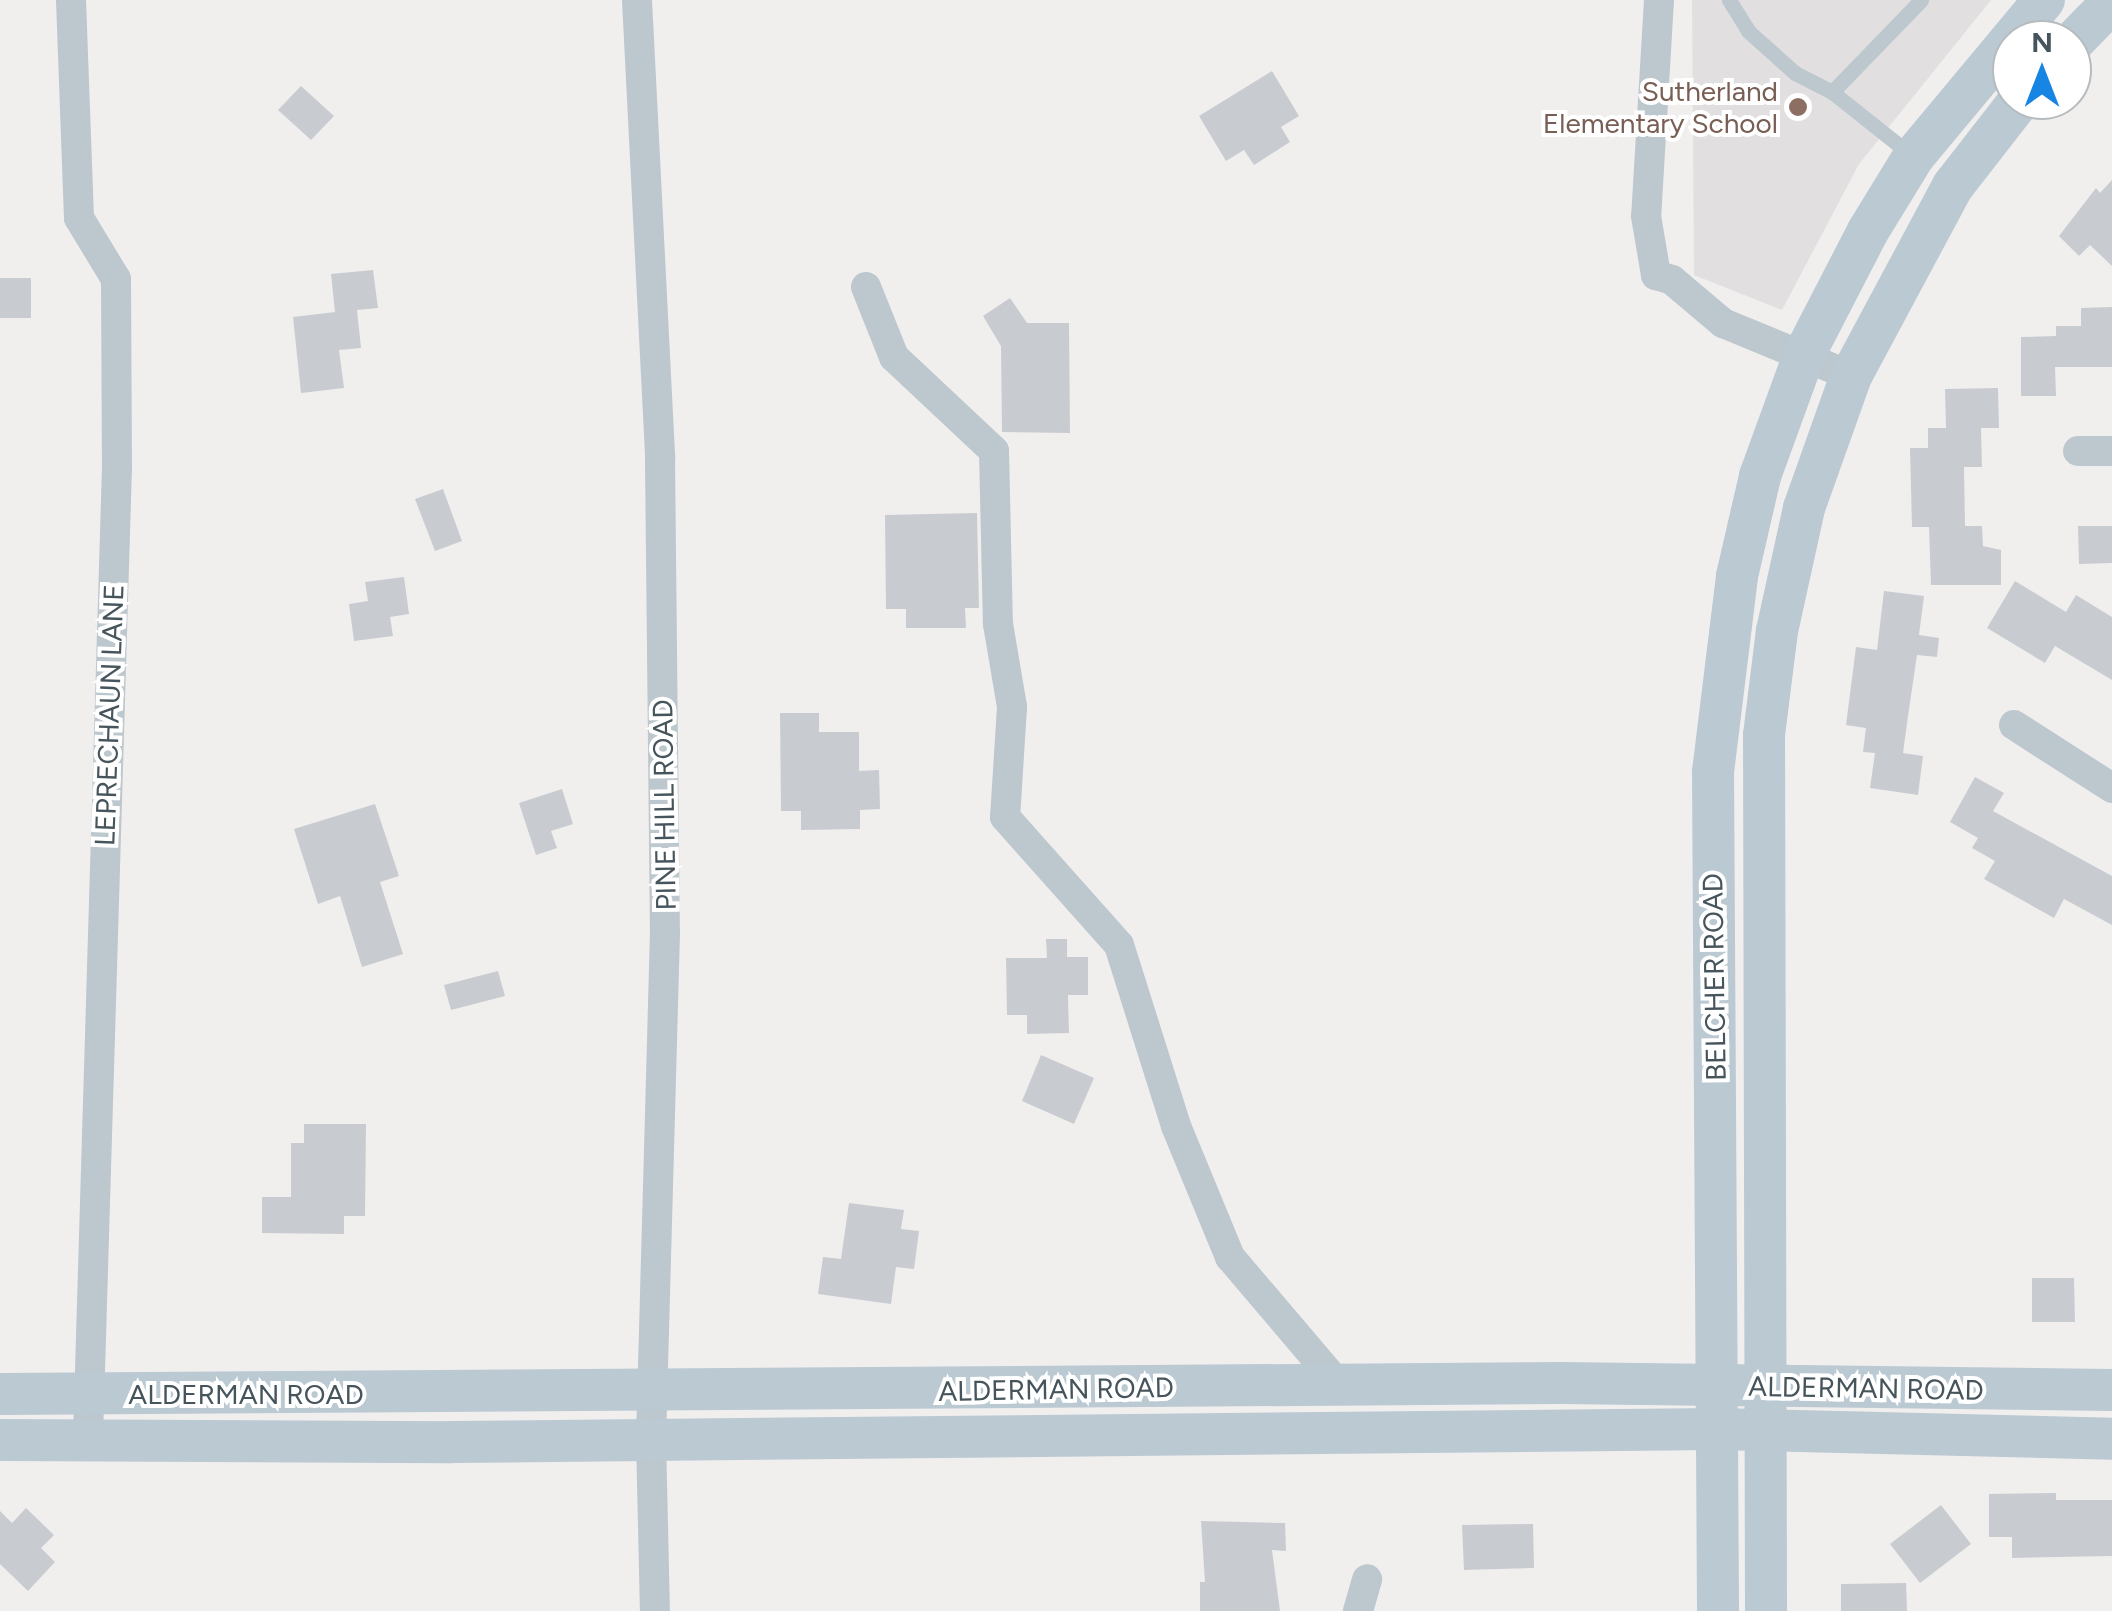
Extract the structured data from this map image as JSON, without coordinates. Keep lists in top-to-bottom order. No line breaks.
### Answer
{"streets":{"main road":["BELCHER ROAD","ALDERMAN ROAD"],"street":["LEPRECHAUN LANE","PINE HILL ROAD"]},"crossings":[["LEPRECHAUN LANE","ALDERMAN ROAD"],["PINE HILL ROAD","ALDERMAN ROAD"],["BELCHER ROAD","ALDERMAN ROAD"]],"places":["Sutherland Elementary School"],"north":"top"}
